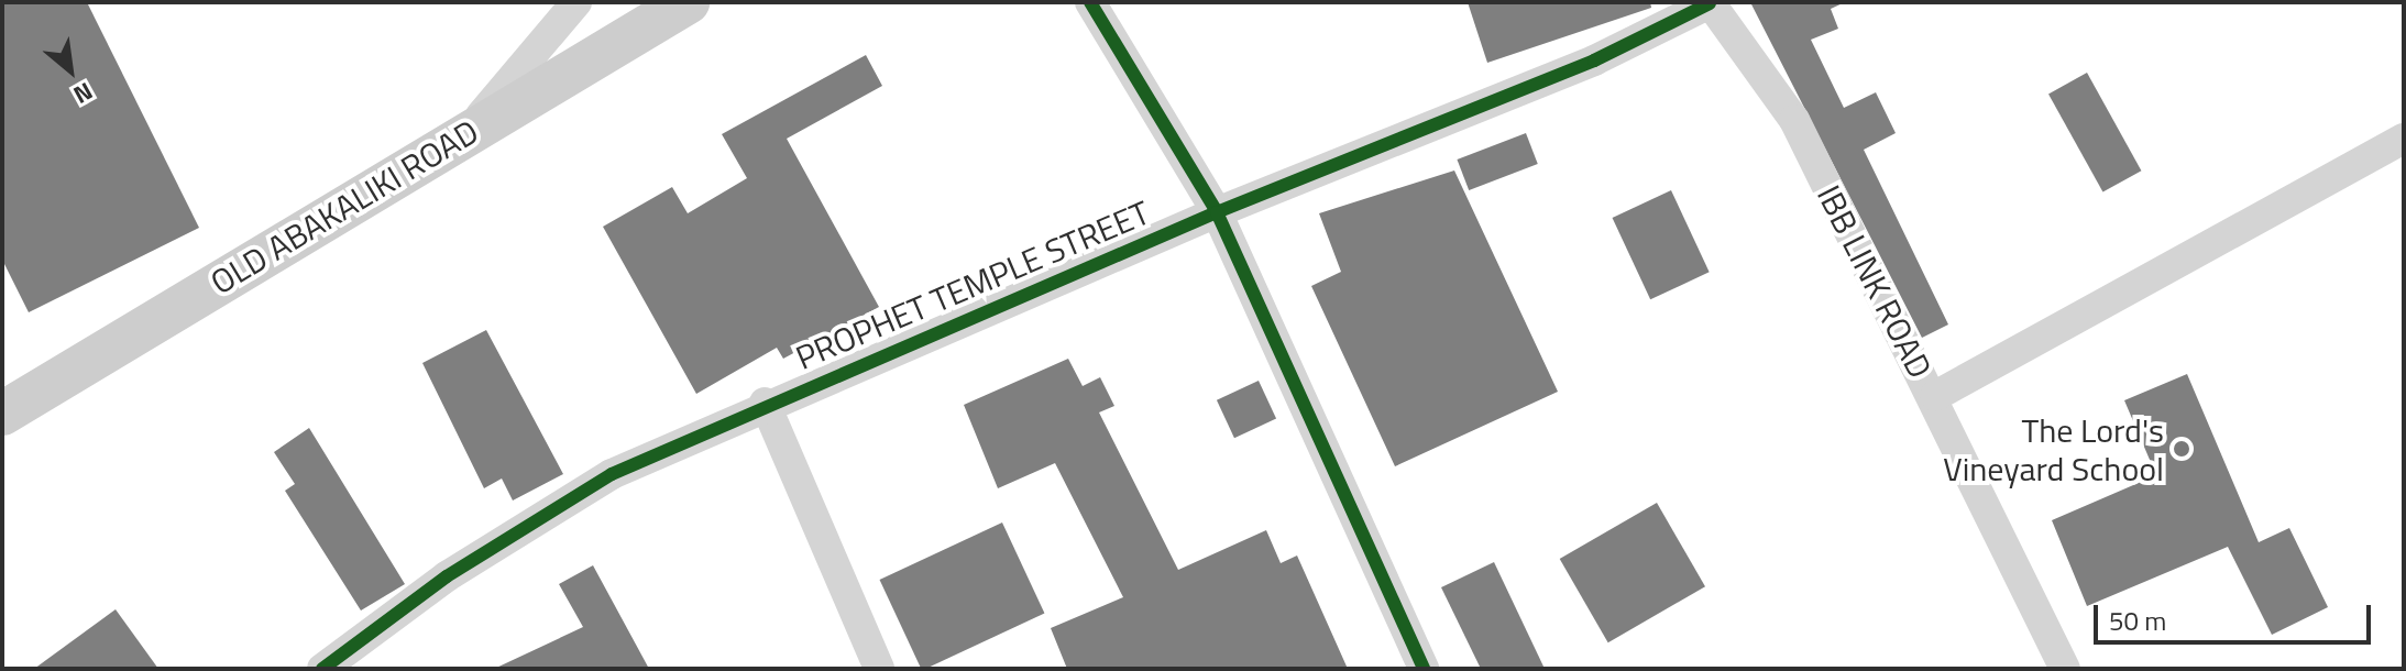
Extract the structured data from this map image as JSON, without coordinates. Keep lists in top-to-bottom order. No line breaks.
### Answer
{"streets":{"main road":["OLD ABAKALIKI ROAD"],"street":["IBB LINK ROAD","PROPHET TEMPLE STREET"]},"crossings":[["IBB LINK ROAD","PROPHET TEMPLE STREET"]],"places":["The Lord's Vineyard School"],"scale_bar":"50 m","north":"bottom right"}
